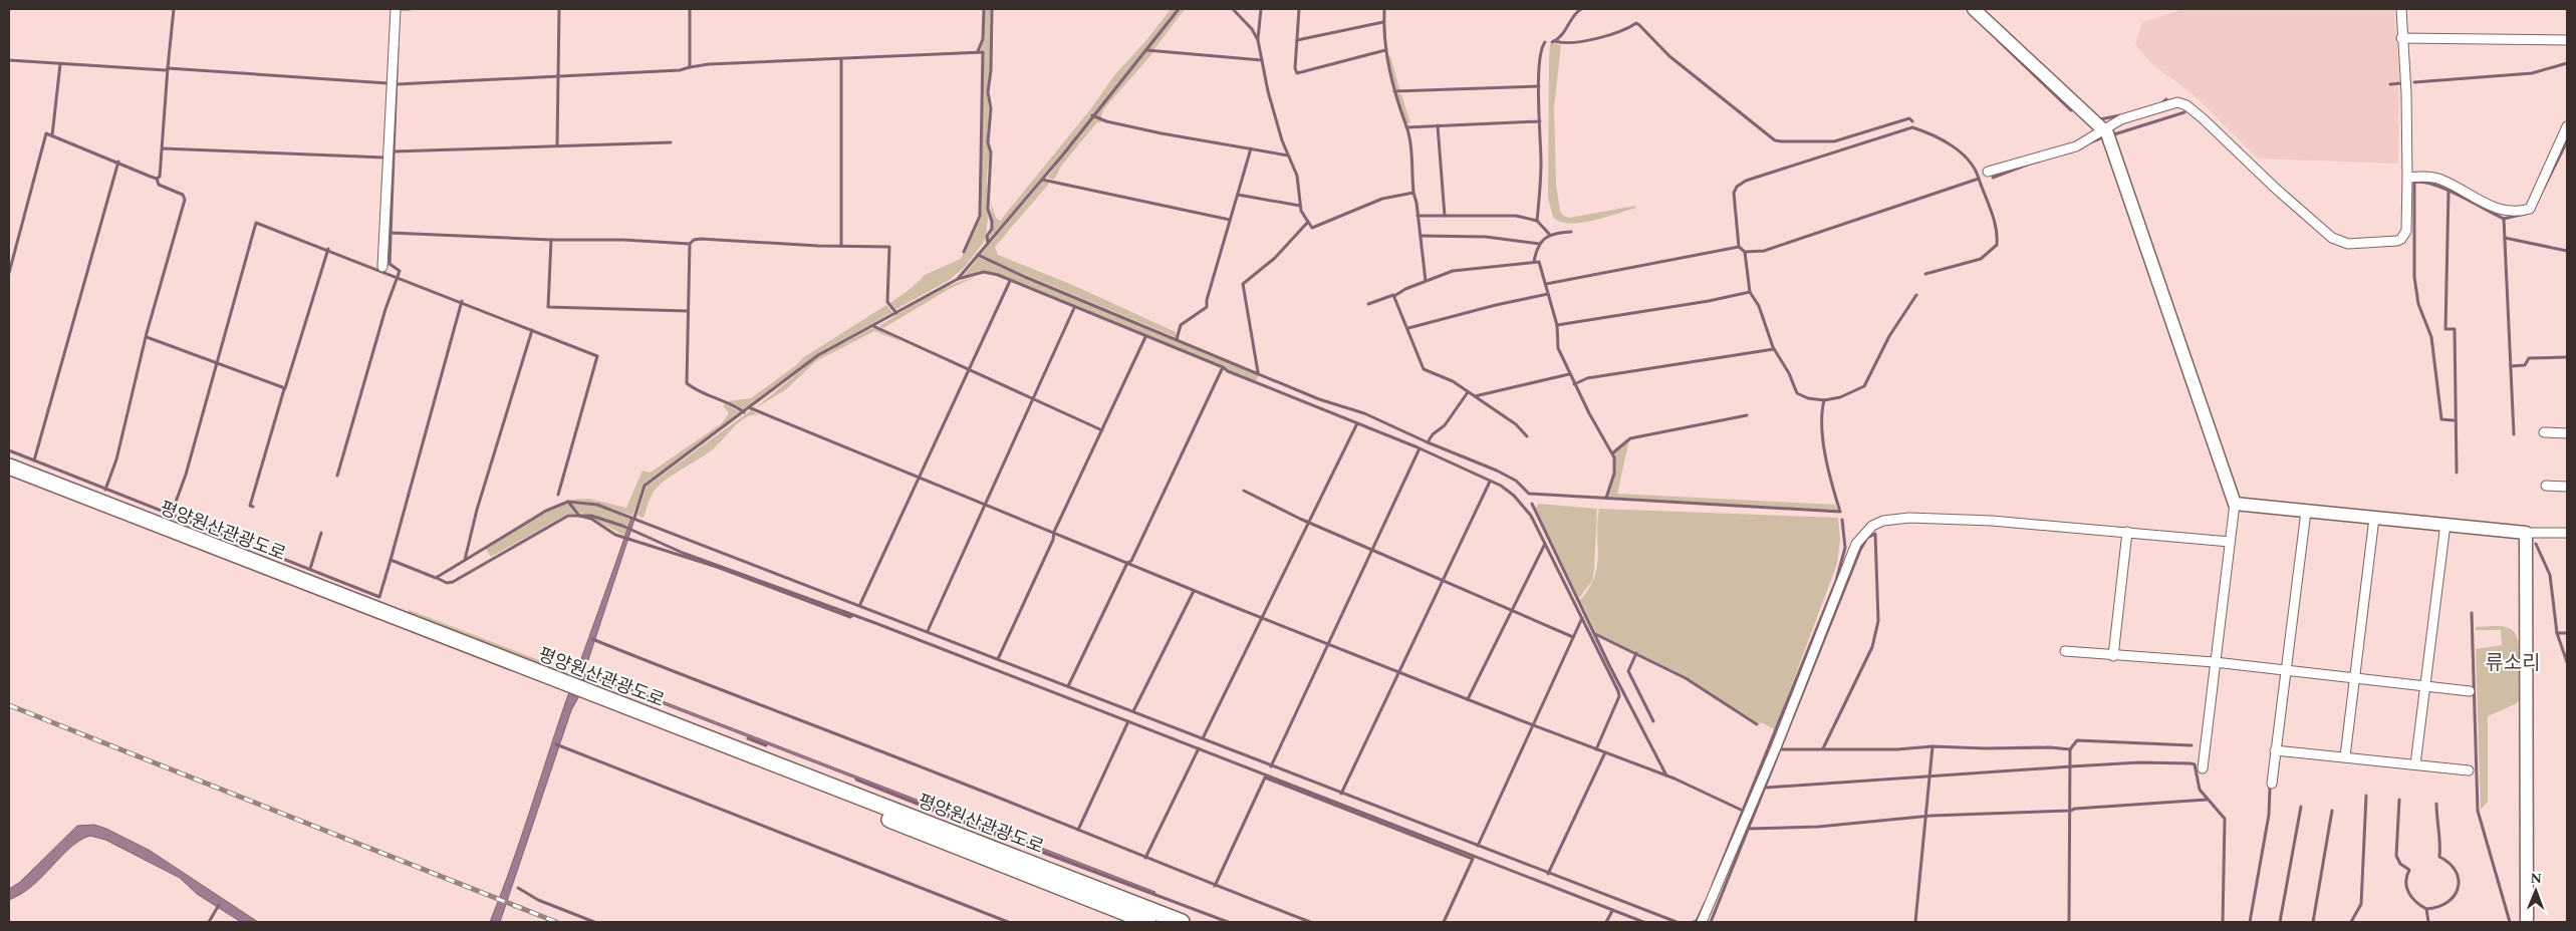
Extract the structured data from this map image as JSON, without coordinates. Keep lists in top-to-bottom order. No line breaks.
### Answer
{"streets":{"highway":["평양원산관광도로"]},"districts":["류소리"],"north":"top"}
